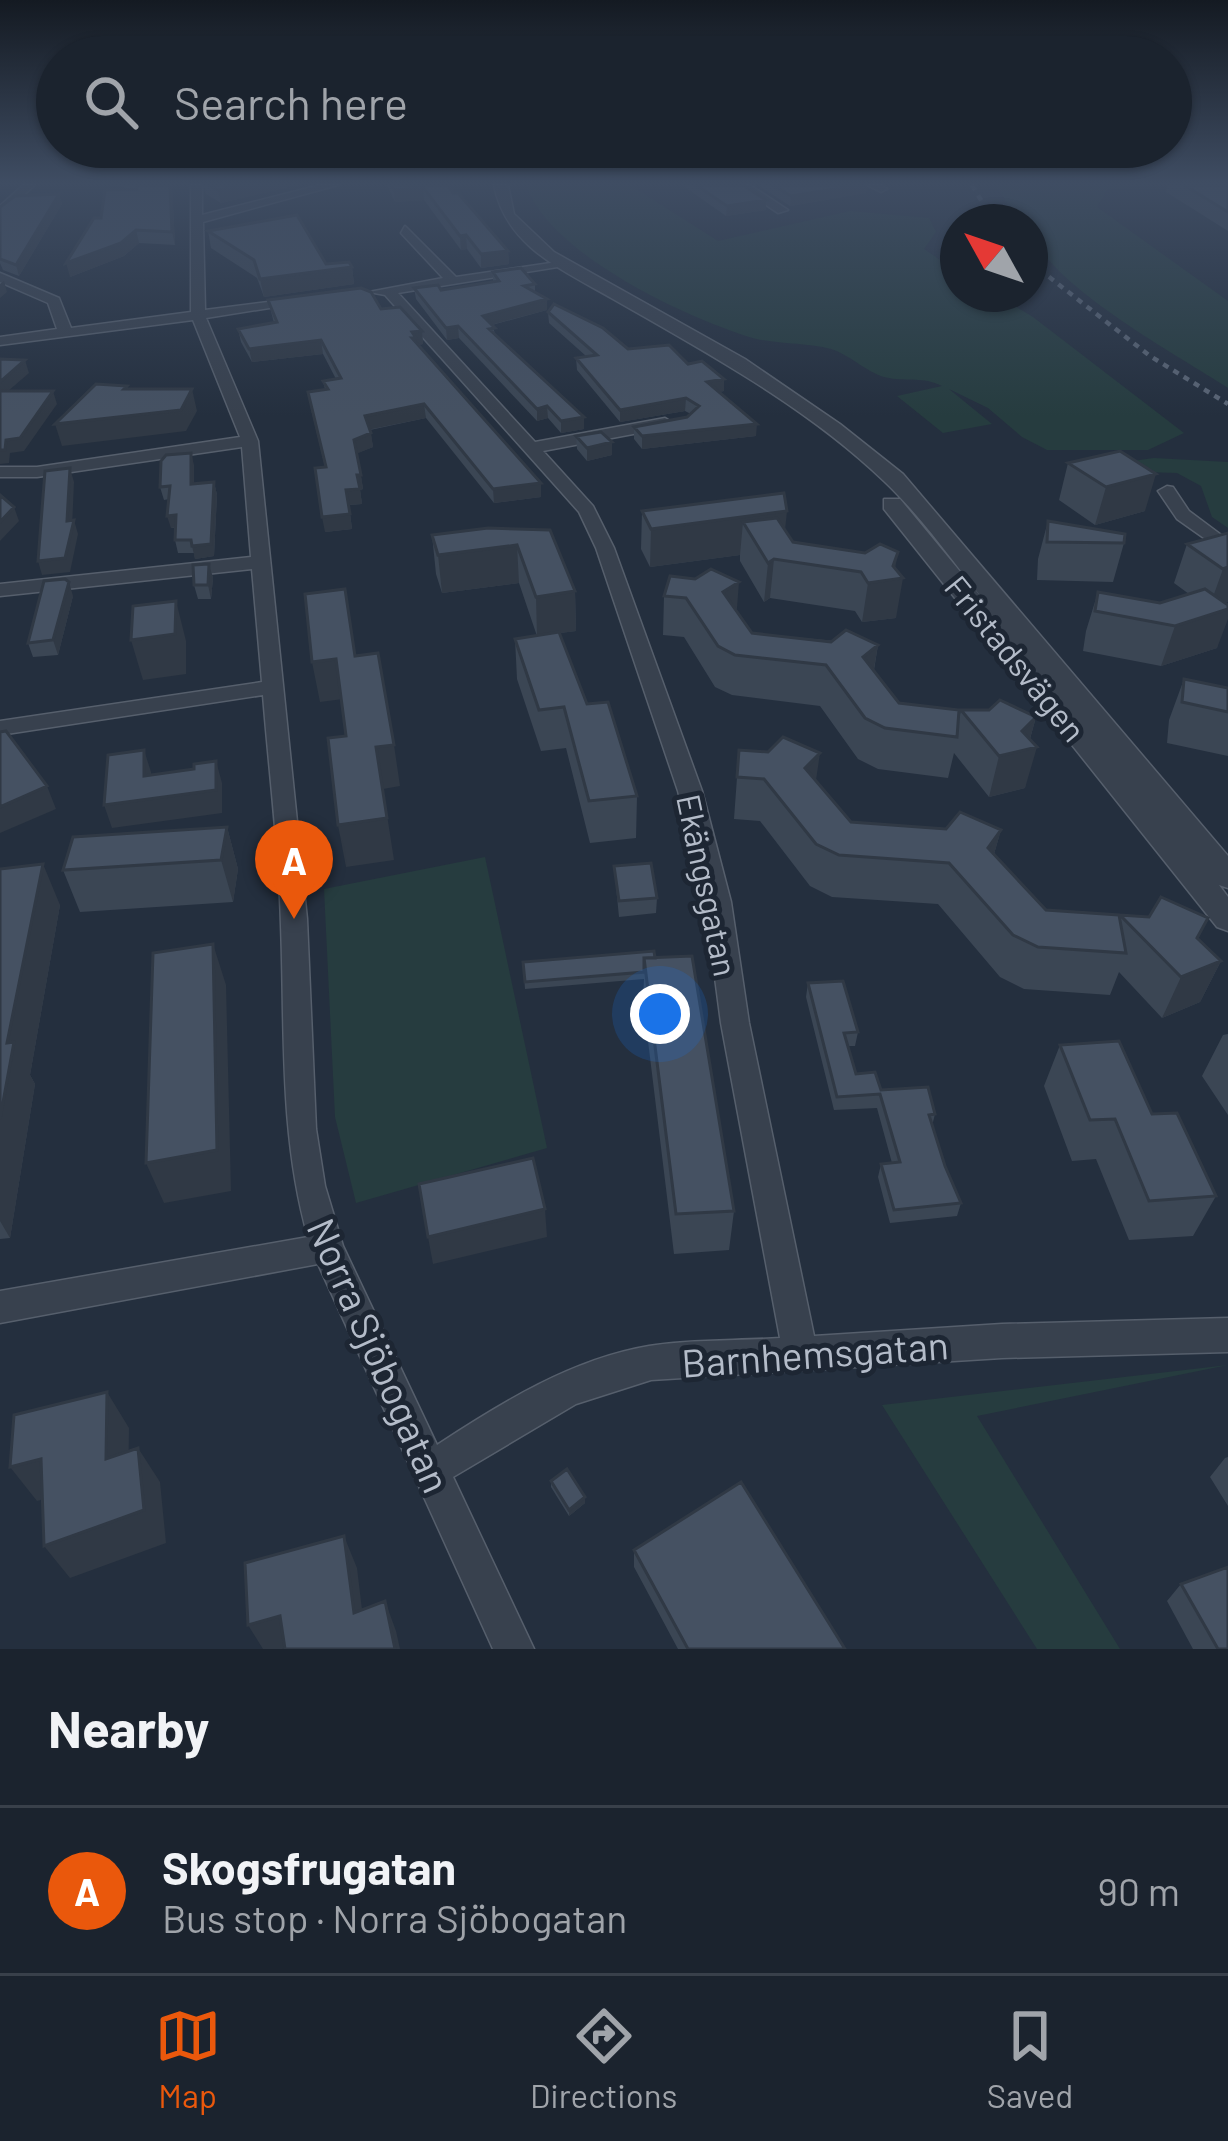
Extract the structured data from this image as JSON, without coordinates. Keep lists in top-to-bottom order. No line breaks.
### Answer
{"streets":{"street":["Fristadsvägen","Ekängsgatan","Barnhemsgatan","Norra Sjöbogatan"]},"crossings":[["Ekängsgatan","Barnhemsgatan"],["Barnhemsgatan","Norra Sjöbogatan"]],"north":"top left","page":{"search":"Search here","pins":"A","heading":"Nearby","list":[{"mark":"A","name":"Skogsfrugatan","note":"Bus stop · Norra Sjöbogatan","value":"90 m"}],"nav":["Map","Directions","Saved"]}}
